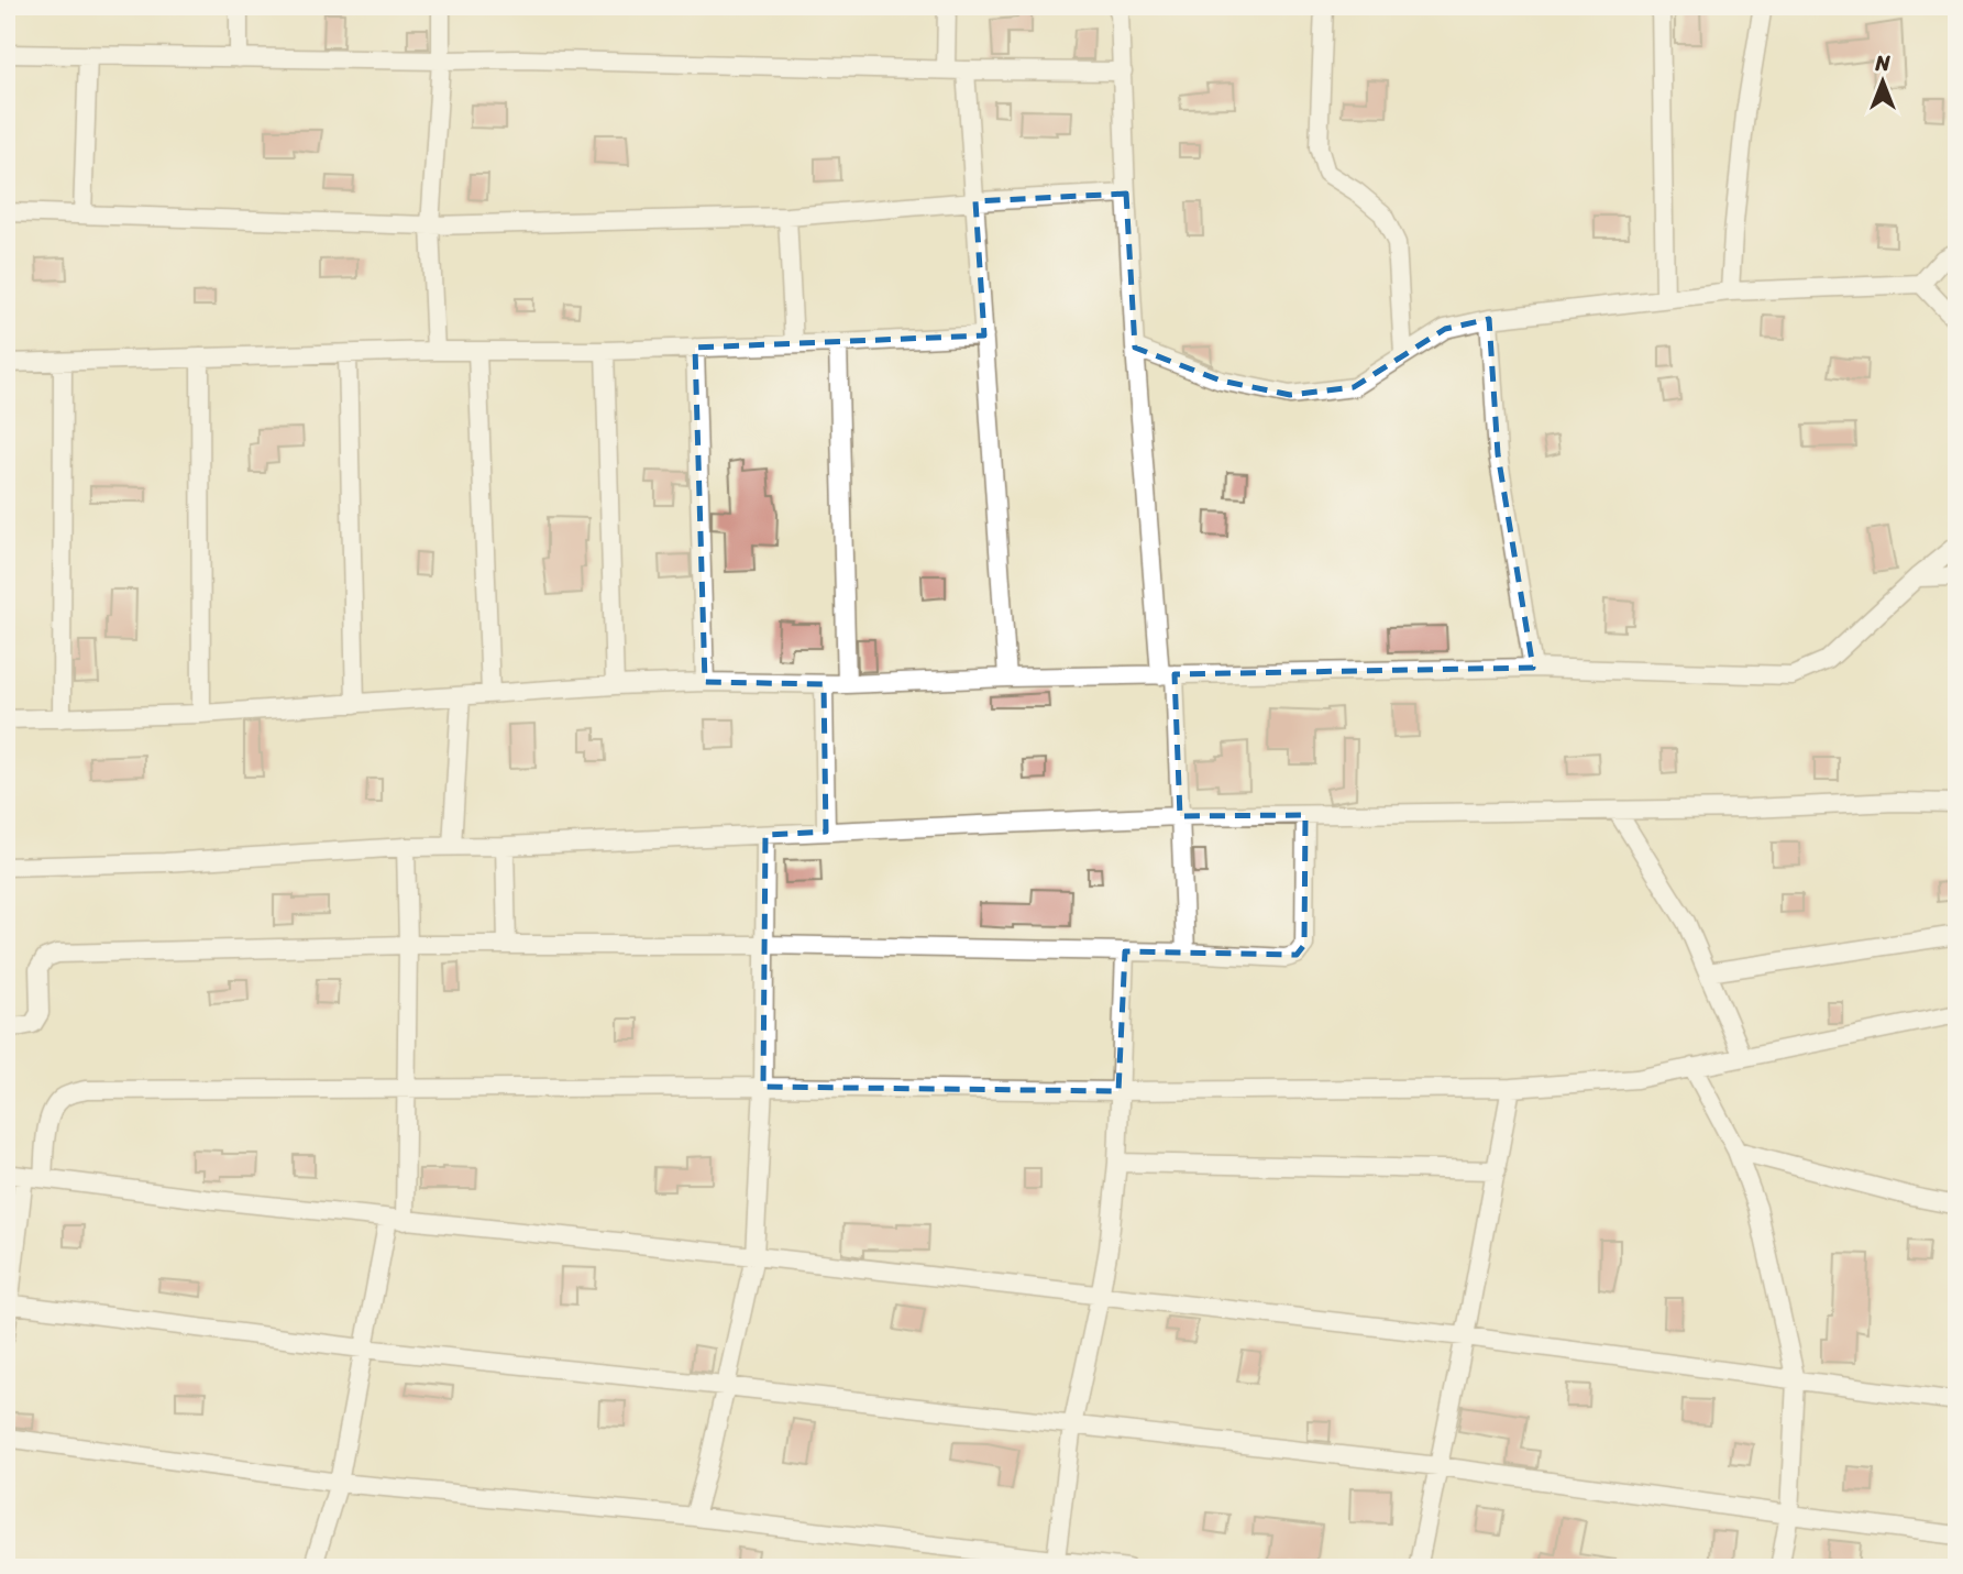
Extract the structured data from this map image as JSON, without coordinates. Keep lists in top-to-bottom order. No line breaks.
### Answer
{"north":"top"}
